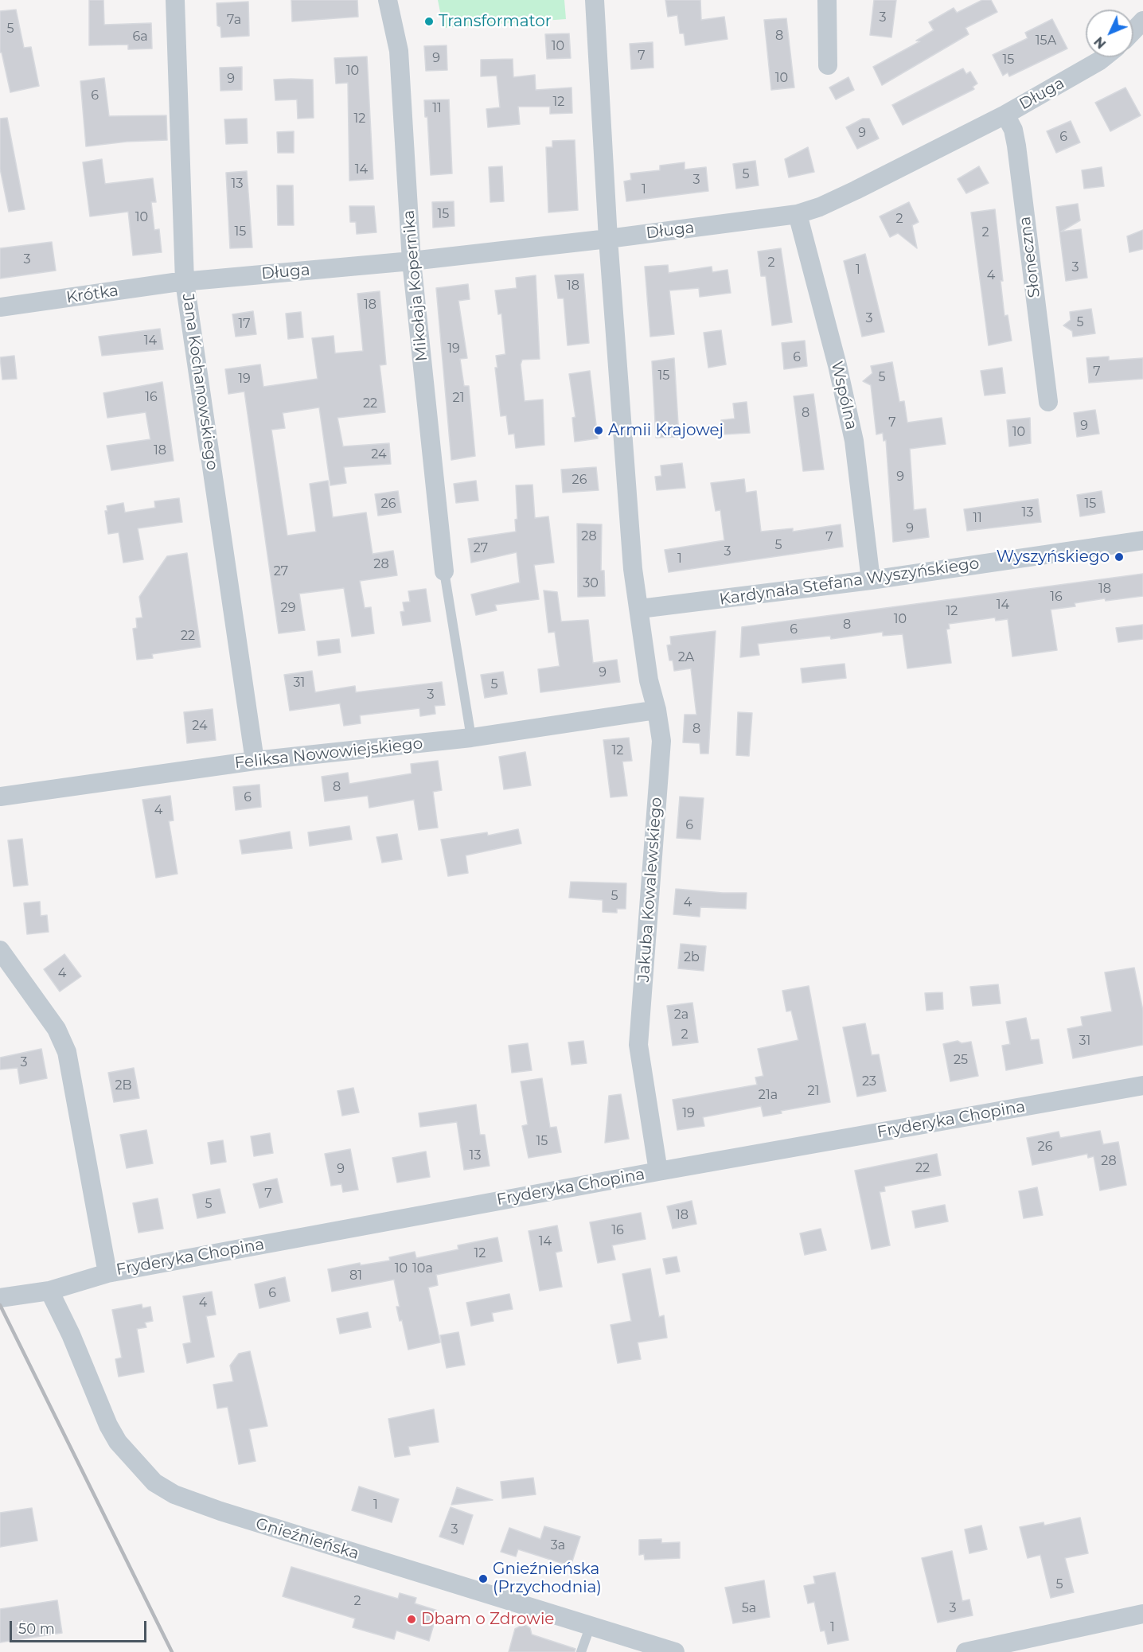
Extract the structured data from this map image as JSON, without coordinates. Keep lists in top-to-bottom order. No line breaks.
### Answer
{"streets":{"street":["Długa","Słoneczna","Mikołaja Kopernika","Krótka","Jana Kochanowskiego","Wspólna","Kardynała Stefana Wyszyńskiego","Feliksa Nowowiejskiego","Jakuba Kowalewskiego","Fryderyka Chopina","Gnieźnieńska"]},"crossings":[["Długa","Słoneczna"],["Długa","Mikołaja Kopernika"],["Długa","Krótka"],["Długa","Jana Kochanowskiego"],["Długa","Wspólna"],["Krótka","Jana Kochanowskiego"],["Jana Kochanowskiego","Feliksa Nowowiejskiego"],["Wspólna","Kardynała Stefana Wyszyńskiego"],["Kardynała Stefana Wyszyńskiego","Jakuba Kowalewskiego"],["Feliksa Nowowiejskiego","Jakuba Kowalewskiego"],["Jakuba Kowalewskiego","Fryderyka Chopina"],["Fryderyka Chopina","Gnieźnieńska"]],"places":["Transformator","Armii Krajowej","Wyszyńskiego","Gnieźnieńska (Przychodnia)","Dbam o Zdrowie"],"house_numbers":["3","7a","5","8","6a","15A","10","7","9","15","10","10","9","6","12","11","12","9","6","14","5","3","13","1","15","10","2","15","2","3","2","3","1","4","18","18","3","5","17","14","19","6","7","15","5","19","16","21","22","8","7","9","10","18","24","9","26","26","15","13","11","9","28","7","5","27","3","1","28","27","30","18","16","14","29","12","10","8","6","22","2A","9","31","5","3","24","8","12","8","6","4","6","5","4","2b","4","2a","2","31","25","3","23","2B","21","21a","19","15","26","13","28","22","9","7","5","18","16","14","12","10","10a","81","6","4","1","3","3a","5","2","5a","3","1"],"scale_bar":"50 m","north":"bottom left"}
